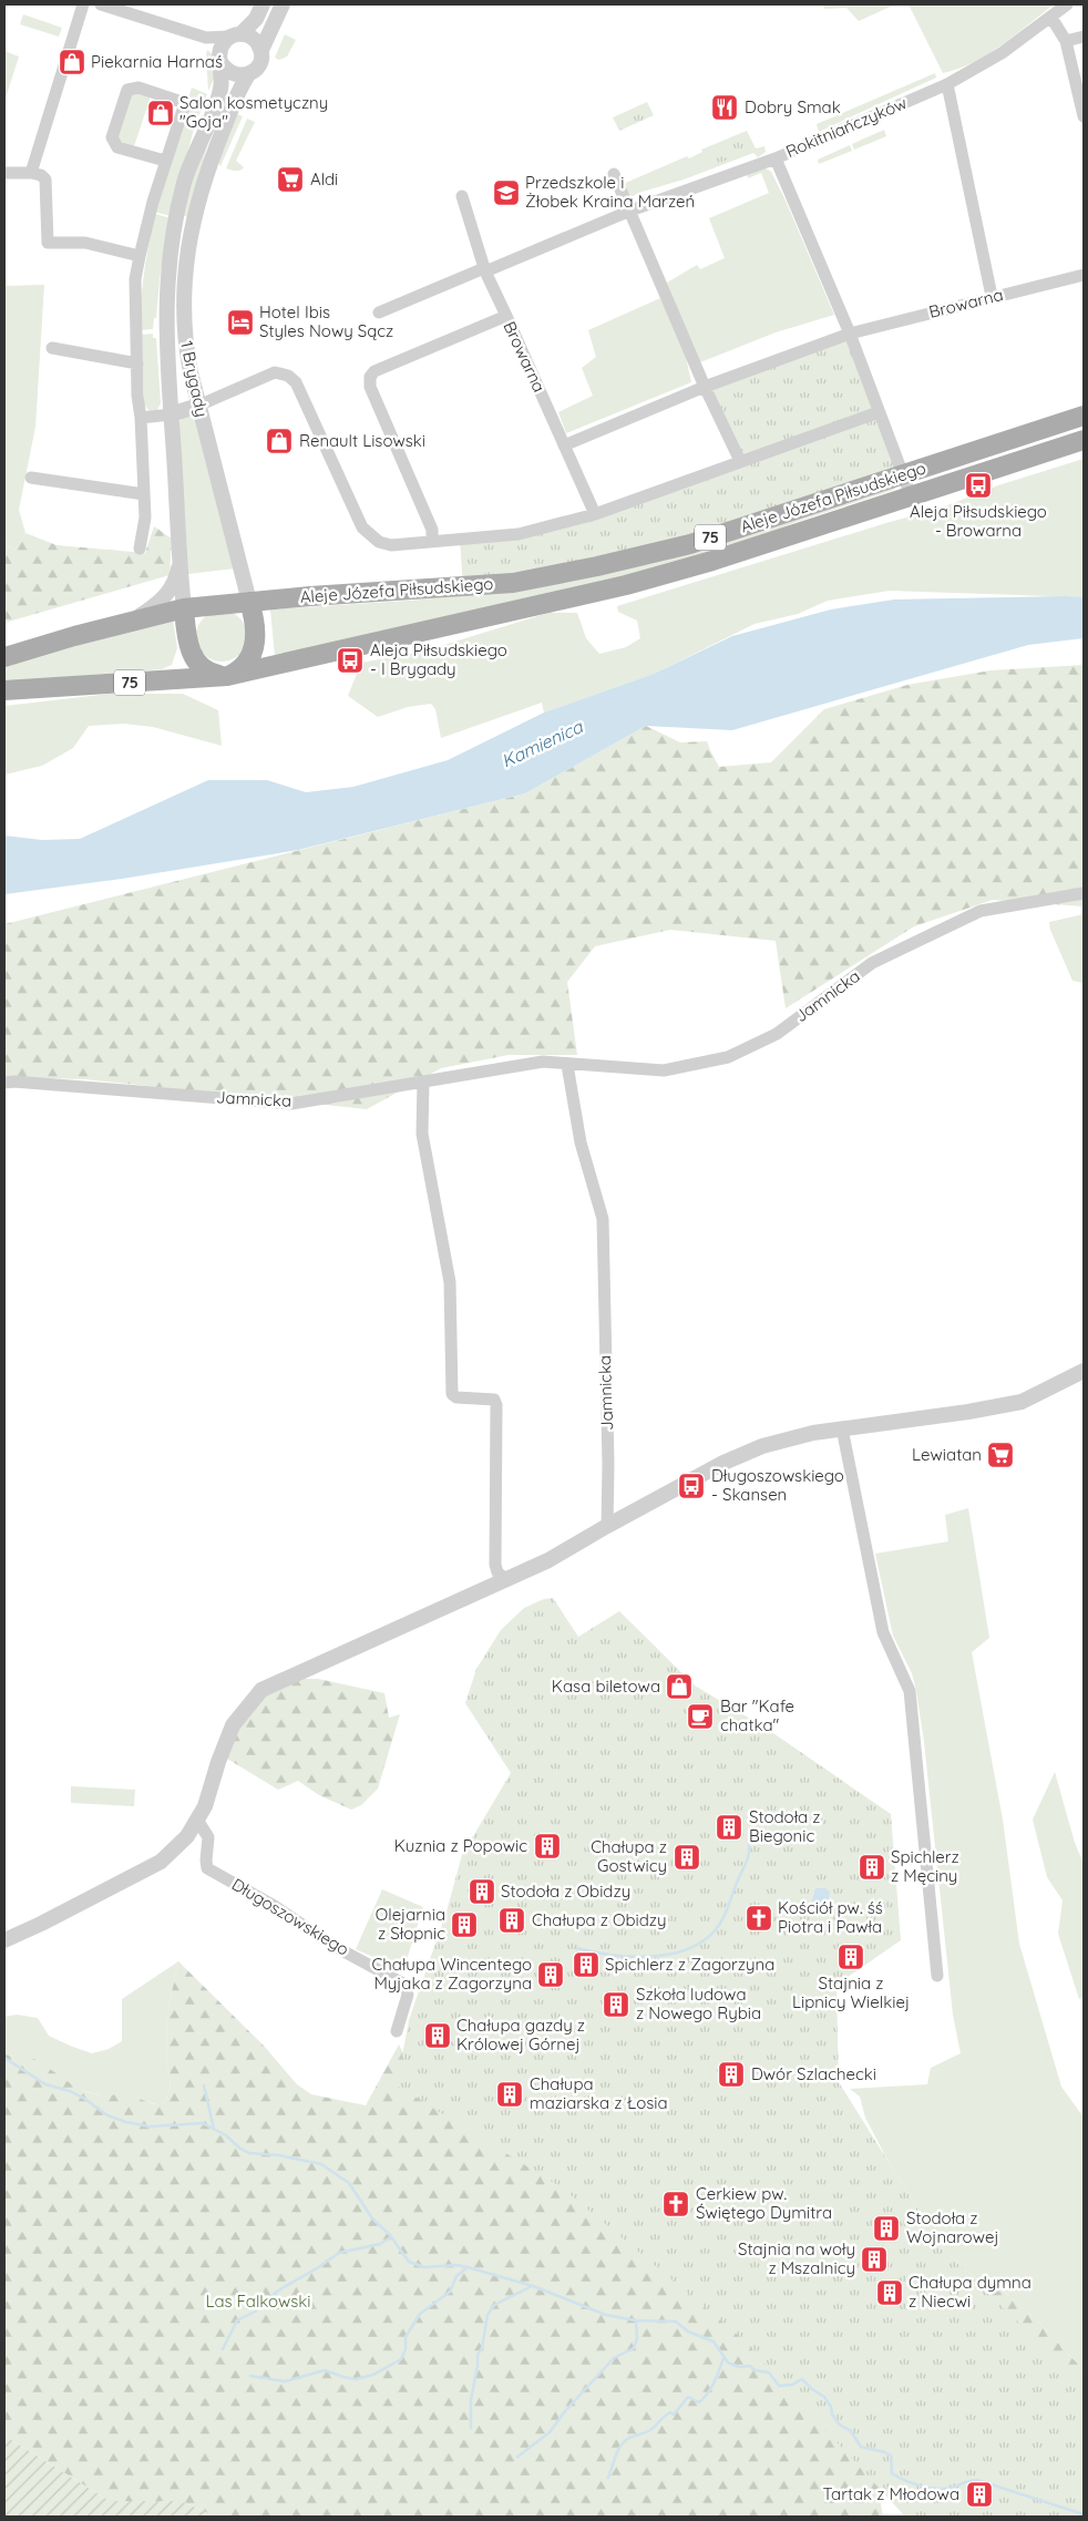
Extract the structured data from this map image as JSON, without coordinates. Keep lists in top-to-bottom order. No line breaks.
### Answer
{"streets":{"main road":["1 Brygady","Aleje Józefa Piłsudskiego","75"],"street":["Rokitniańczyków","Browarna","Jamnicka","Długoszowskiego"]},"crossings":[["1 Brygady","Aleje Józefa Piłsudskiego"]],"water":["Kamienica"],"parks":["Las Falkowski"],"places":{"shop":["Piekarnia Harnaś","Salon kosmetyczny \"Goja\"","Renault Lisowski","Kasa biletowa"],"restaurant":["Dobry Smak"],"supermarket":["Aldi","Lewiatan"],"school or university":["Przedszkole i Żłobek Kraina Marzeń"],"hotel":["Hotel Ibis Styles Nowy Sącz"],"bus stop":["Aleja Piłsudskiego - Browarna","Aleja Piłsudskiego - I Brygady","Długoszowskiego - Skansen"],"cafe":["Bar \"Kafe chatka\""],"building":["Stodoła z Biegonic","Kuznia z Popowic","Chałupa z Gostwicy","Spichlerz z Męciny","Stodoła z Obidzy","Chałupa z Obidzy","Olejarnia z Słopnic","Stajnia z Lipnicy Wielkiej","Spichlerz z Zagorzyna","Chałupa Wincentego Myjaka z Zagorzyna","Szkoła ludowa z Nowego Rybia","Chałupa gazdy z Królowej Górnej","Dwór Szlachecki","Chałupa maziarska z Łosia","Stodoła z Wojnarowej","Stajnia na woły z Mszalnicy","Chałupa dymna z Niecwi","Tartak z Młodowa"],"church":["Kościół pw. śś Piotra i Pawła","Cerkiew pw. Świętego Dymitra"]}}
